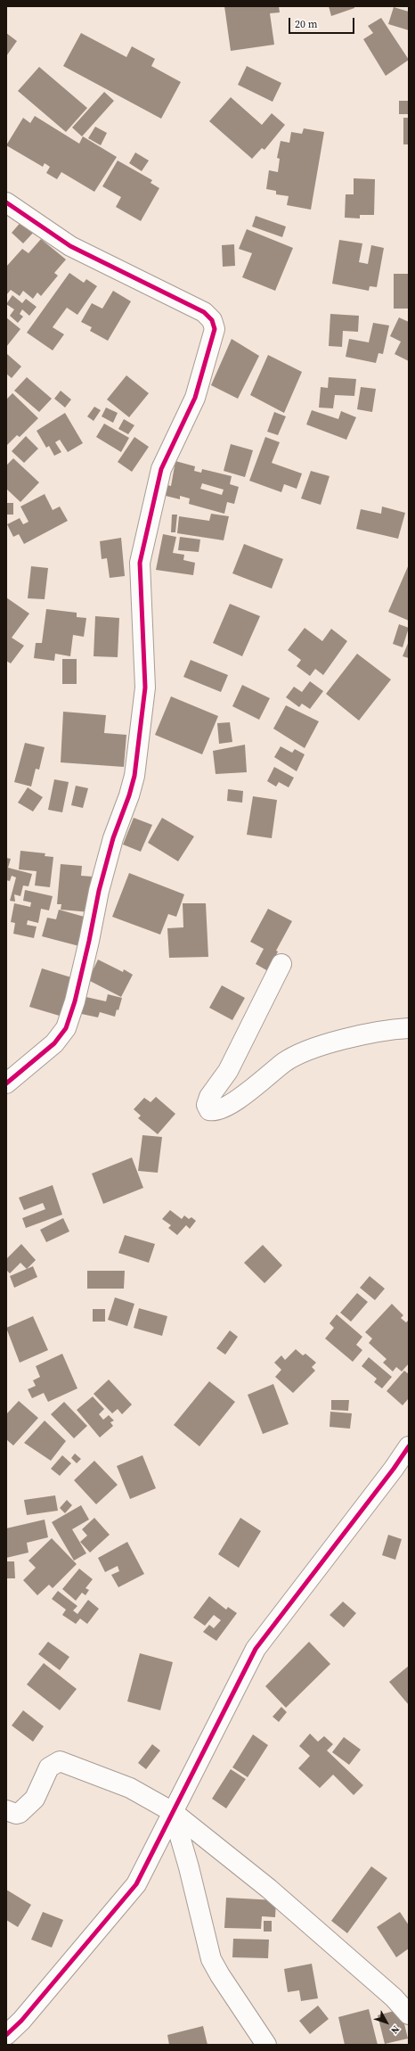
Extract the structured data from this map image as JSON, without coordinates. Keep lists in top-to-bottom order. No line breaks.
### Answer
{"scale_bar":"20 m","north":"bottom right"}
